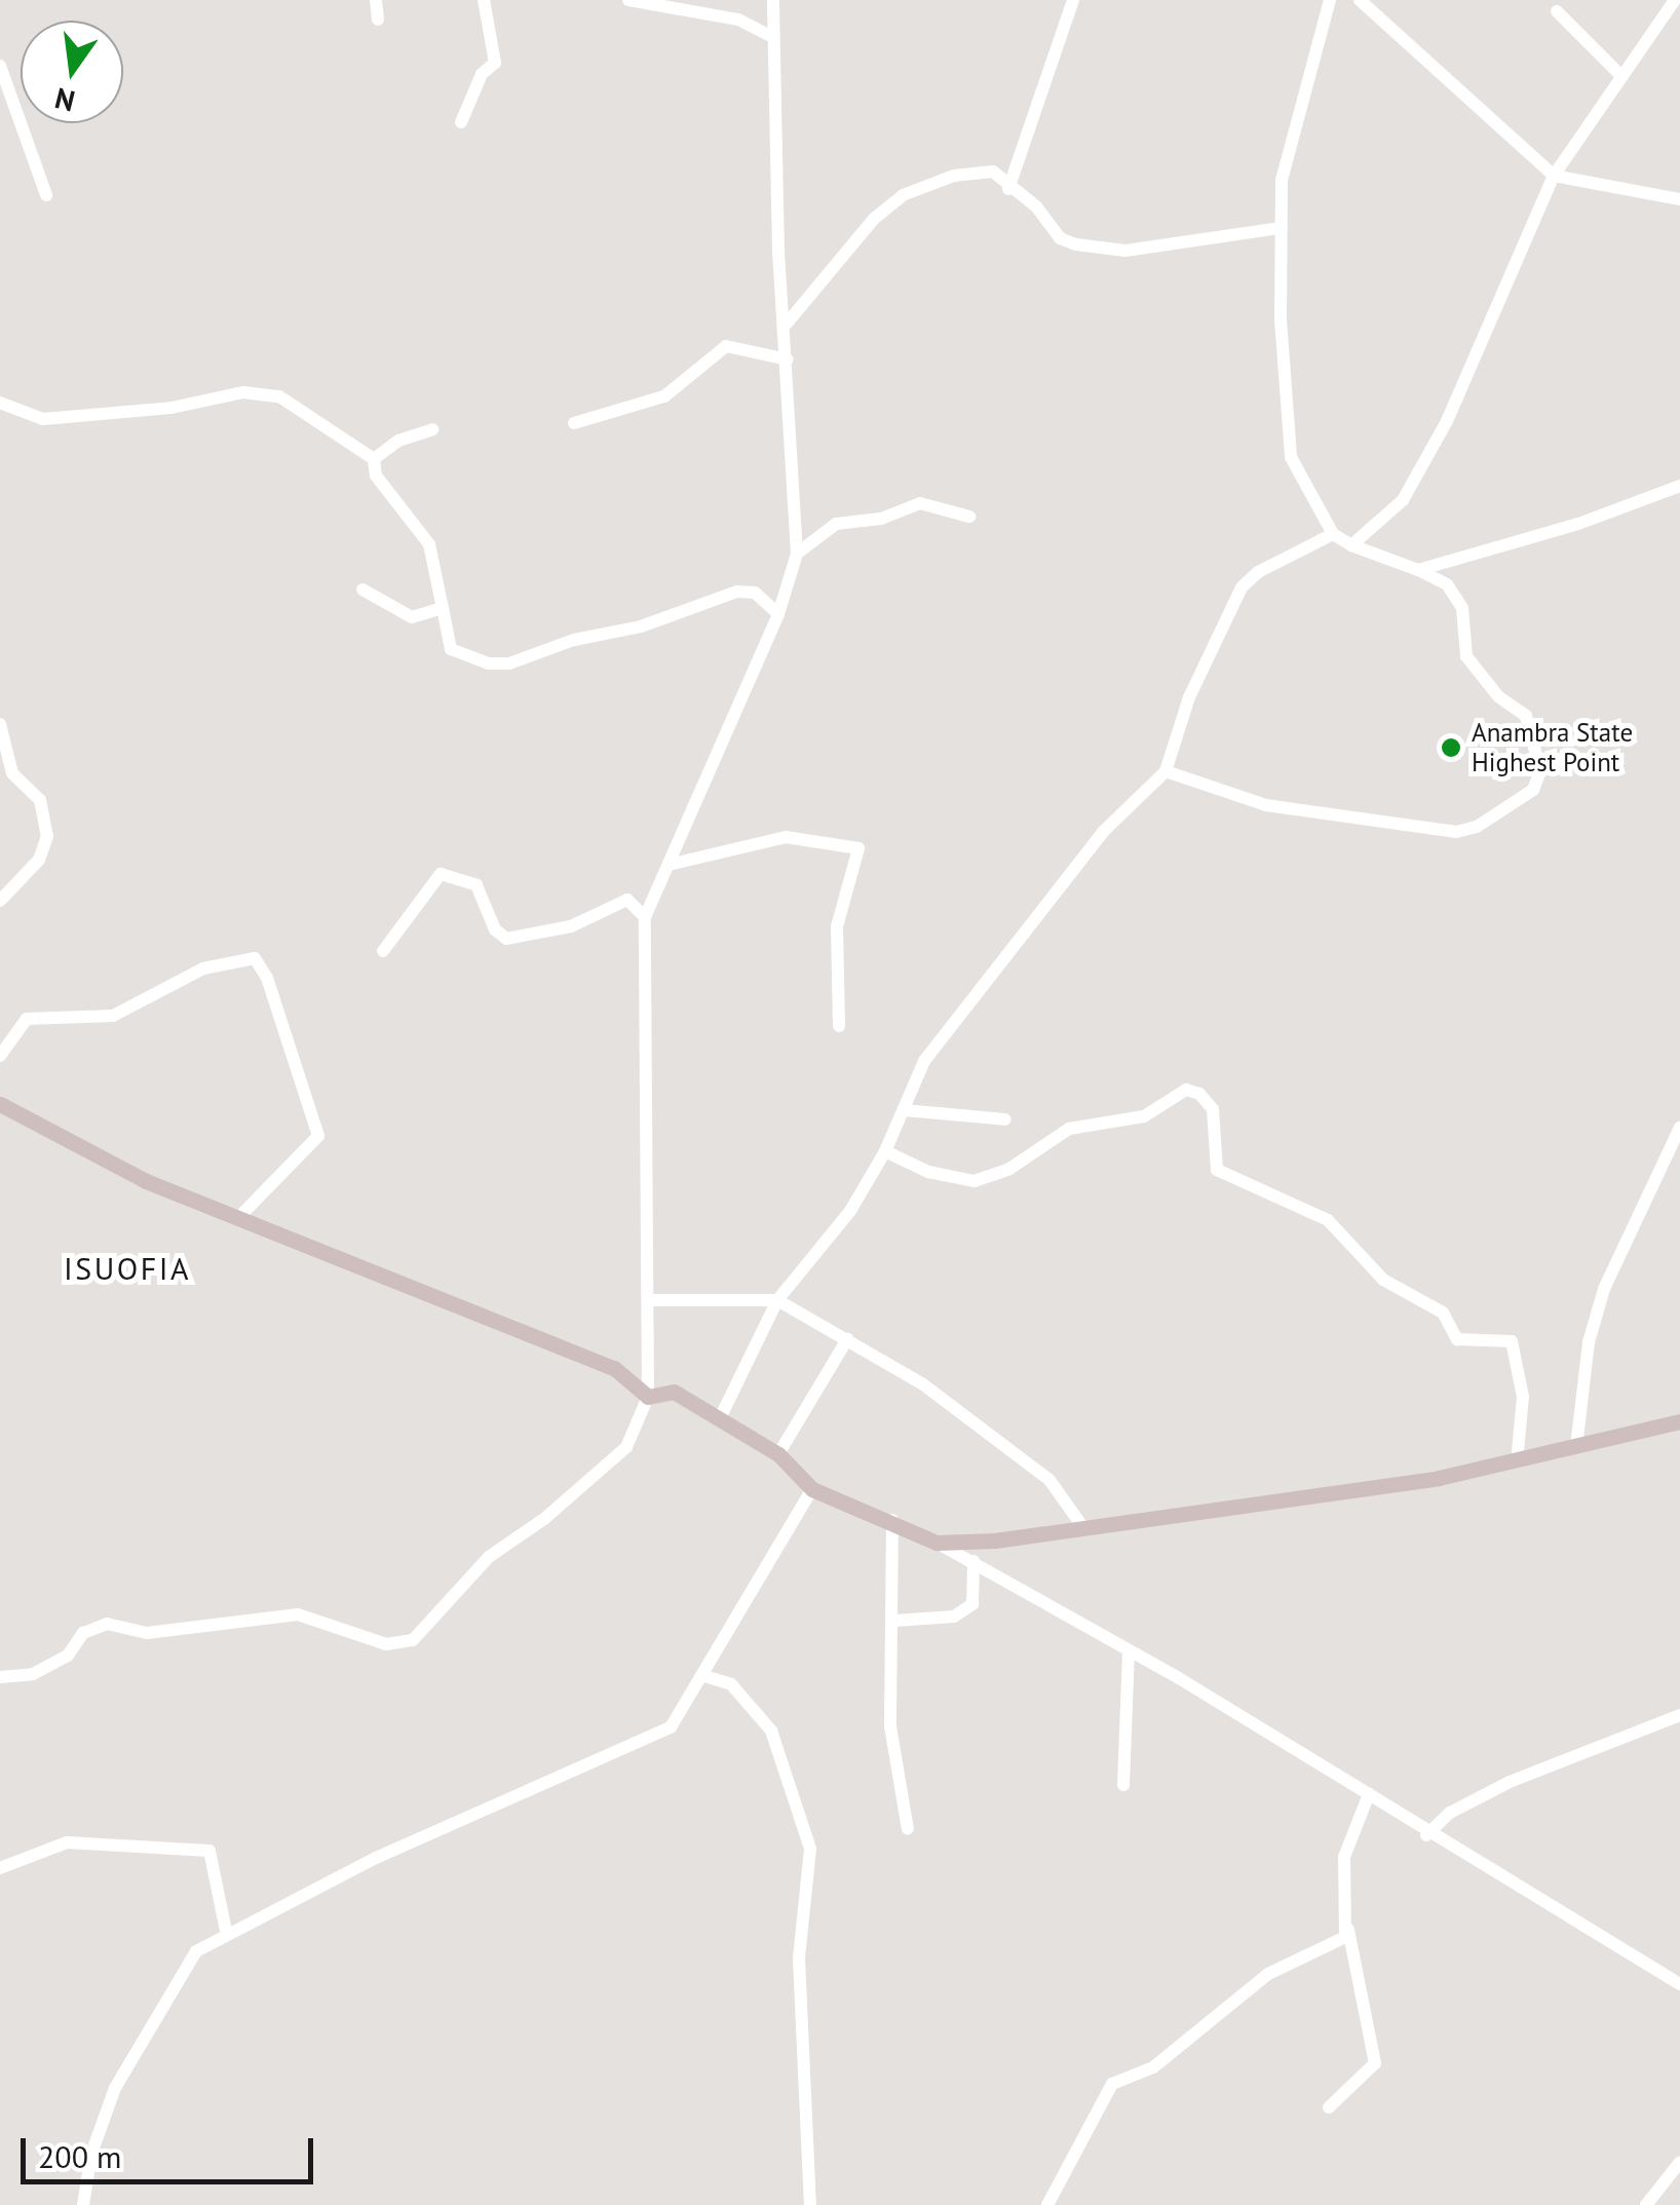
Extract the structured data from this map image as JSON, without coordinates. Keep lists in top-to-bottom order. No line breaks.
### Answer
{"districts":["ISUOFIA"],"places":["Anambra State Highest Point"],"scale_bar":"200 m","north":"bottom"}
